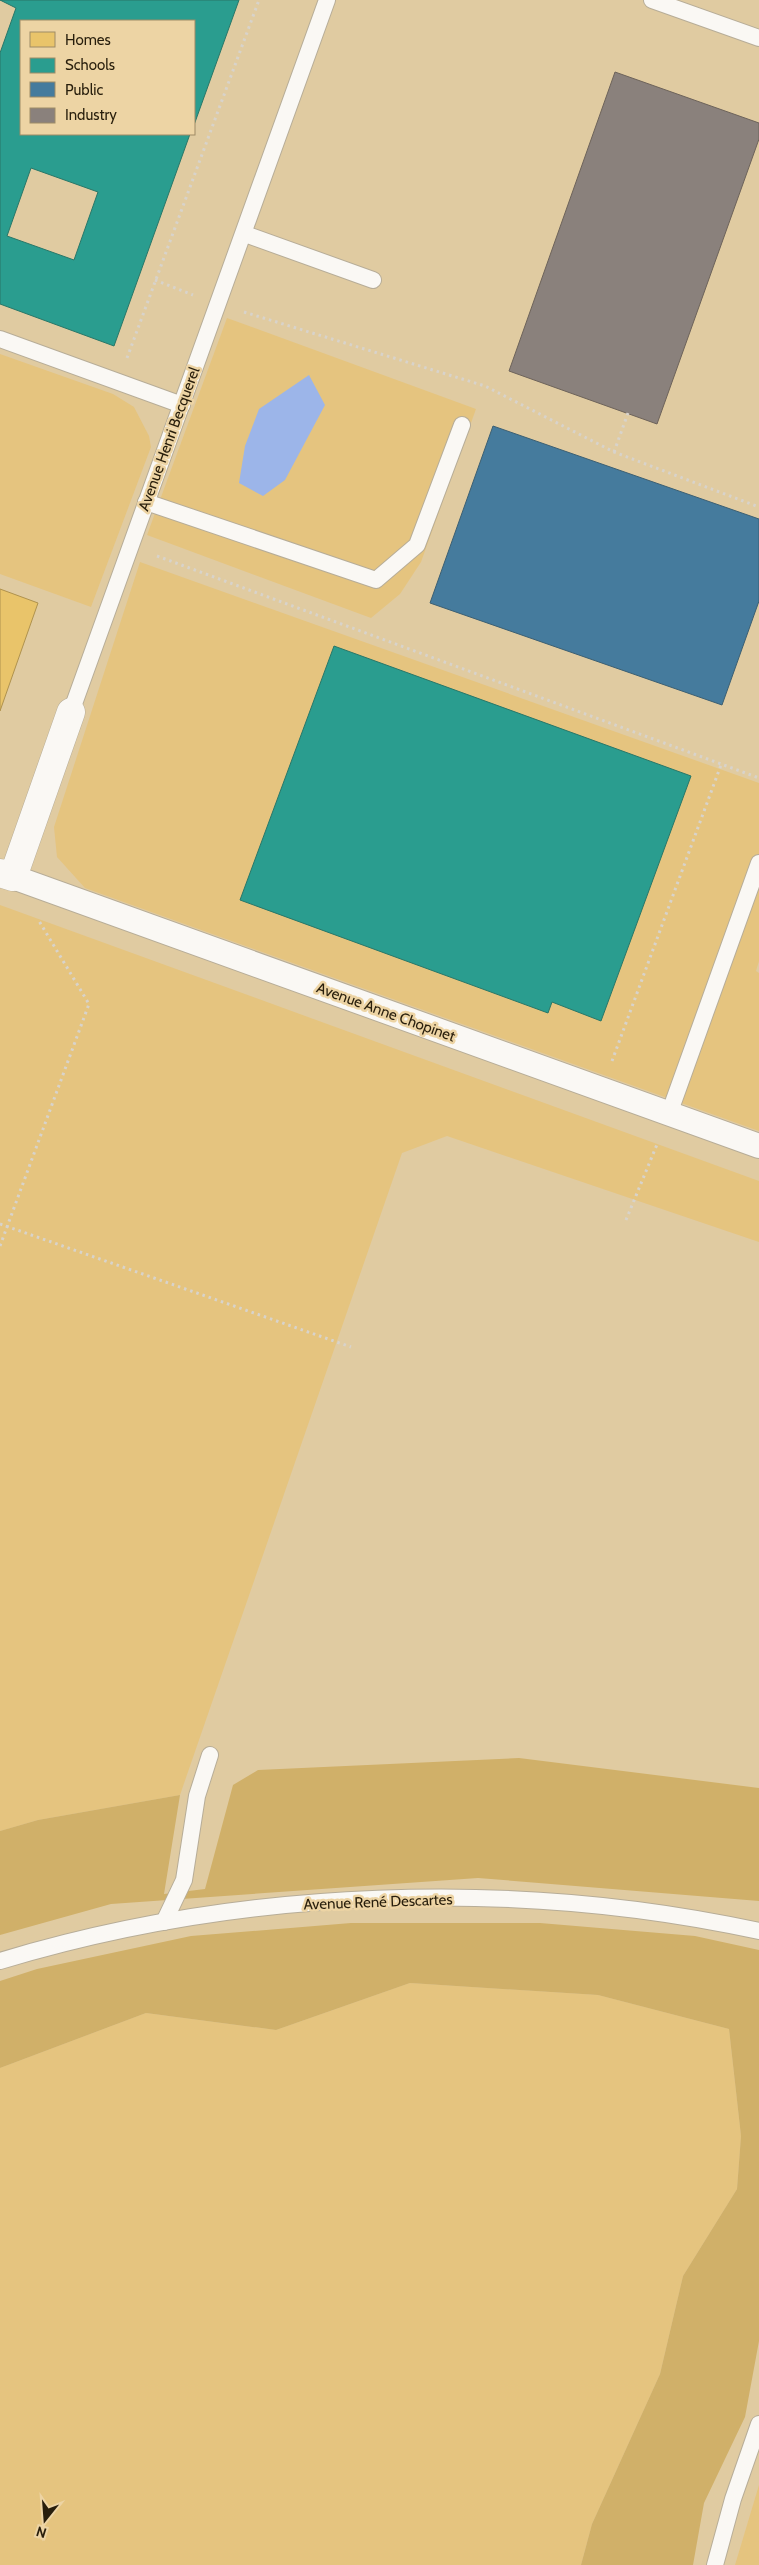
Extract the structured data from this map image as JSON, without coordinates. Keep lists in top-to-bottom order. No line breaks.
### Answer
{"streets":{"street":["Avenue Henri Becquerel","Avenue Anne Chopinet"],"lane":["Avenue René Descartes"]},"crossings":[["Avenue Henri Becquerel","Avenue Anne Chopinet"]],"legend":["Homes","Schools","Public","Industry"],"north":"bottom"}
